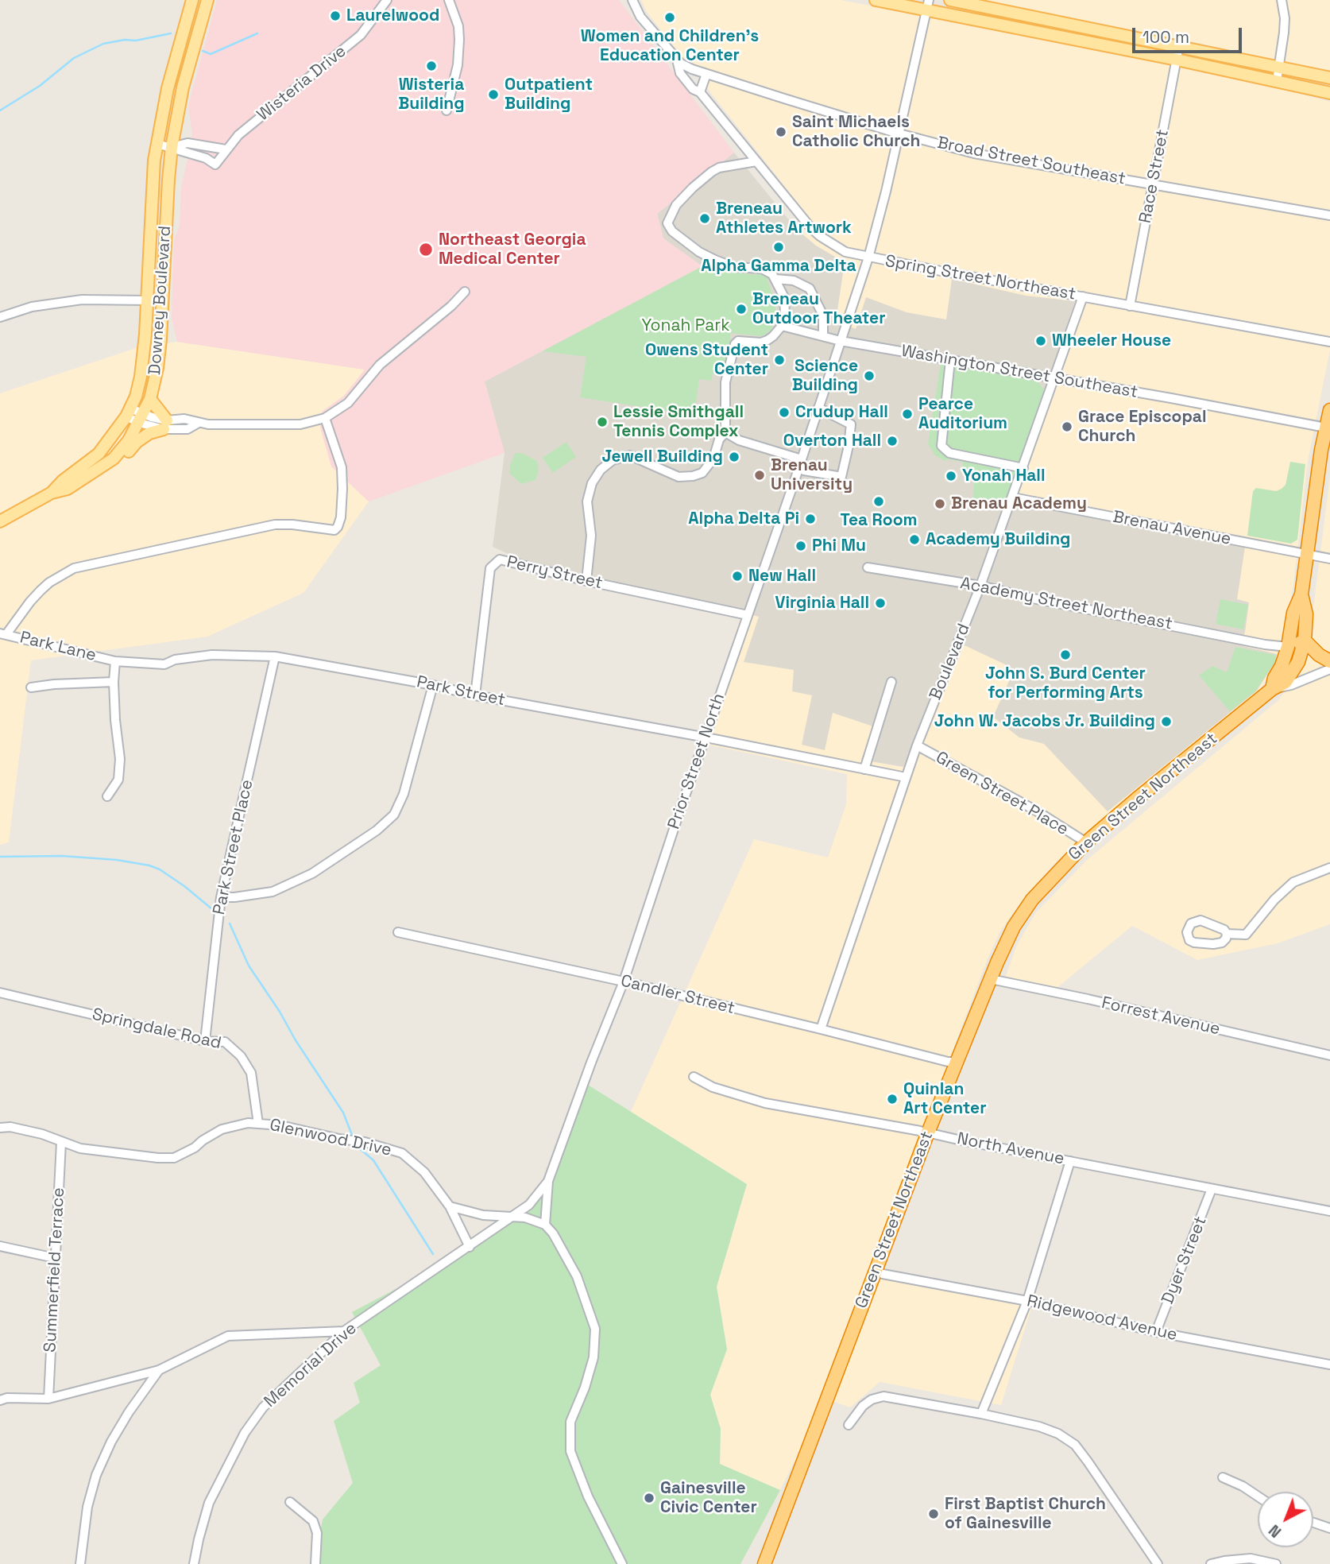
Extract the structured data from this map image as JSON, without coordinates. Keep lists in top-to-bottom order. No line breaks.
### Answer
{"streets":{"highway":["Green Street Northeast"],"main road":["Downey Boulevard"],"street":["Wisteria Drive","Broad Street Southeast","Race Street","Spring Street Northeast","Washington Street Southeast","Brenau Avenue","Perry Street","Academy Street Northeast","Park Lane","Boulevard","Park Street","Prior Street North","Green Street Place","Park Street Place","Candler Street","Forrest Avenue","Springdale Road","Glenwood Drive","North Avenue","Dyer Street","Summerfield Terrace","Ridgewood Avenue","Memorial Drive"]},"crossings":[["Wisteria Drive","Downey Boulevard"],["Broad Street Southeast","Race Street"],["Broad Street Southeast","Spring Street Northeast"],["Broad Street Southeast","Prior Street North"],["Race Street","Spring Street Northeast"],["Spring Street Northeast","Boulevard"],["Spring Street Northeast","Prior Street North"],["Washington Street Southeast","Boulevard"],["Washington Street Southeast","Prior Street North"],["Brenau Avenue","Boulevard"],["Perry Street","Park Street"],["Perry Street","Prior Street North"],["Academy Street Northeast","Boulevard"],["Park Lane","Park Street"],["Boulevard","Park Street"],["Boulevard","Green Street Place"],["Boulevard","Candler Street"],["Park Street","Prior Street North"],["Park Street","Park Street Place"],["Prior Street North","Candler Street"],["Prior Street North","Memorial Drive"],["Green Street Place","Green Street Northeast"],["Green Street Northeast","Candler Street"],["Green Street Northeast","Forrest Avenue"],["Green Street Northeast","North Avenue"],["Green Street Northeast","Ridgewood Avenue"],["Park Street Place","Springdale Road"],["Springdale Road","Glenwood Drive"],["Glenwood Drive","Summerfield Terrace"],["Glenwood Drive","Memorial Drive"],["North Avenue","Dyer Street"],["Dyer Street","Ridgewood Avenue"]],"parks":["Yonah Park"],"places":["Laurelwood","Women and Children's Education Center","Wisteria Building","Outpatient Building","Saint Michaels Catholic Church","Breneau Athletes Artwork","Alpha Gamma Delta","Northeast Georgia Medical Center","Breneau Outdoor Theater","Wheeler House","Owens Student Center","Science Building","Crudup Hall","Pearce Auditorium","Lessie Smithgall Tennis Complex","Grace Episcopal Church","Overton Hall","Jewell Building","Brenau University","Yonah Hall","Tea Room","Brenau Academy","Alpha Delta Pi","Academy Building","Phi Mu","New Hall","Virginia Hall","John S. Burd Center for Performing Arts","John W. Jacobs Jr. Building","Quinlan Art Center","Gainesville Civic Center","First Baptist Church of Gainesville"],"scale_bar":"100 m","north":"bottom left"}
